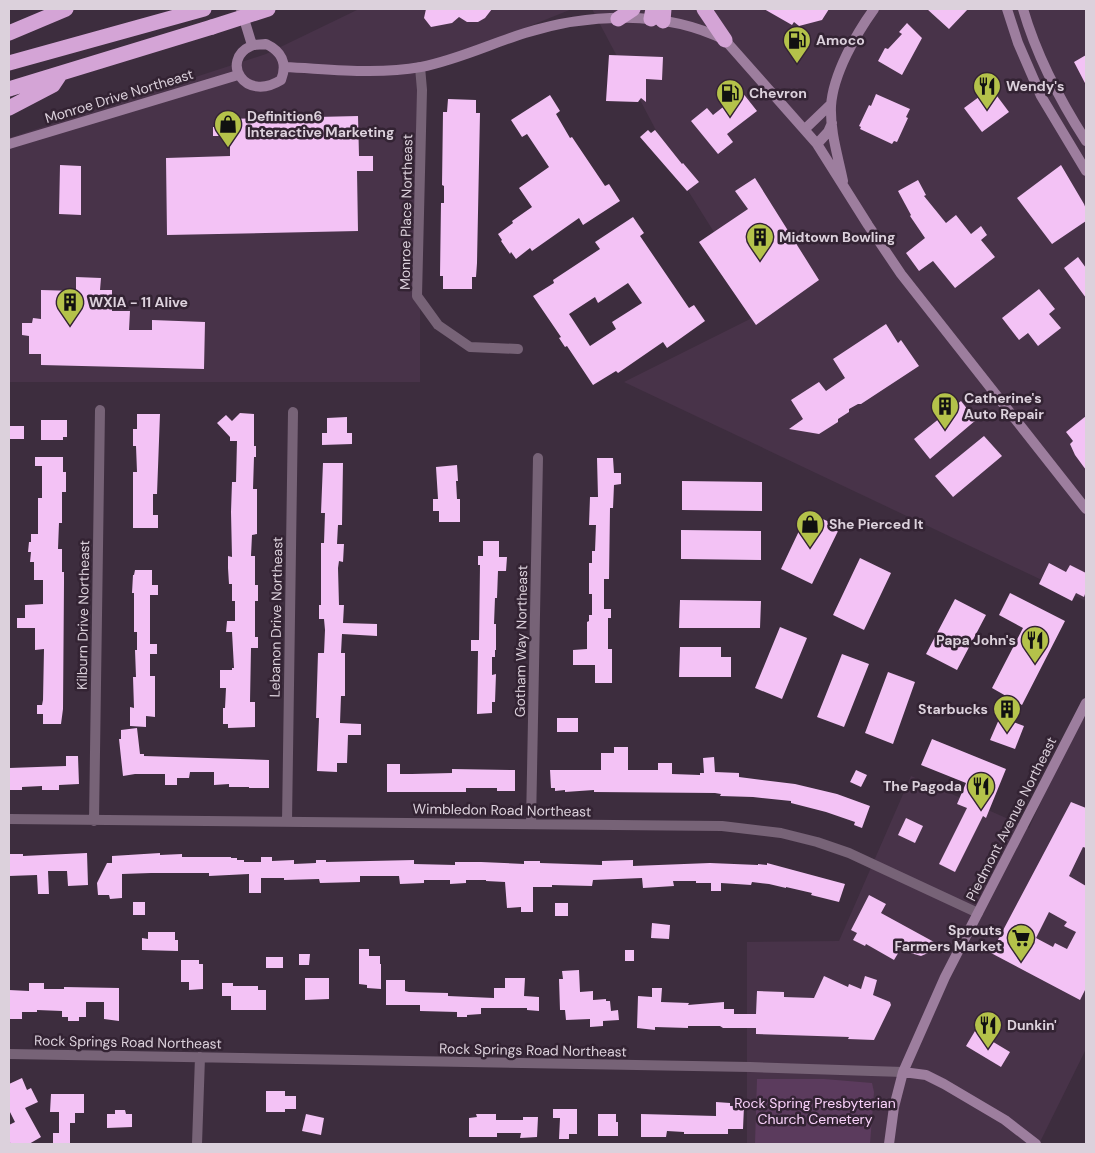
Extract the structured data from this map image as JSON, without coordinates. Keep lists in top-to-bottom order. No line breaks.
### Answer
{"streets":{"main road":["Monroe Drive Northeast","Piedmont Avenue Northeast","Rock Springs Road Northeast"],"street":["Monroe Place Northeast","Kilburn Drive Northeast","Lebanon Drive Northeast","Gotham Way Northeast","Wimbledon Road Northeast"]},"crossings":[["Kilburn Drive Northeast","Wimbledon Road Northeast"],["Lebanon Drive Northeast","Wimbledon Road Northeast"],["Gotham Way Northeast","Wimbledon Road Northeast"],["Wimbledon Road Northeast","Piedmont Avenue Northeast"],["Piedmont Avenue Northeast","Rock Springs Road Northeast"]],"parks":["Rock Spring Presbyterian Church Cemetery"],"places":{"fuel station":["Amoco","Chevron"],"restaurant":["Wendy's","Papa John's","The Pagoda","Dunkin'"],"shop":["Definition6 Interactive Marketing","She Pierced It"],"building":["Midtown Bowling","WXIA - 11 Alive","Catherine's Auto Repair","Starbucks"],"supermarket":["Sprouts Farmers Market"]}}
